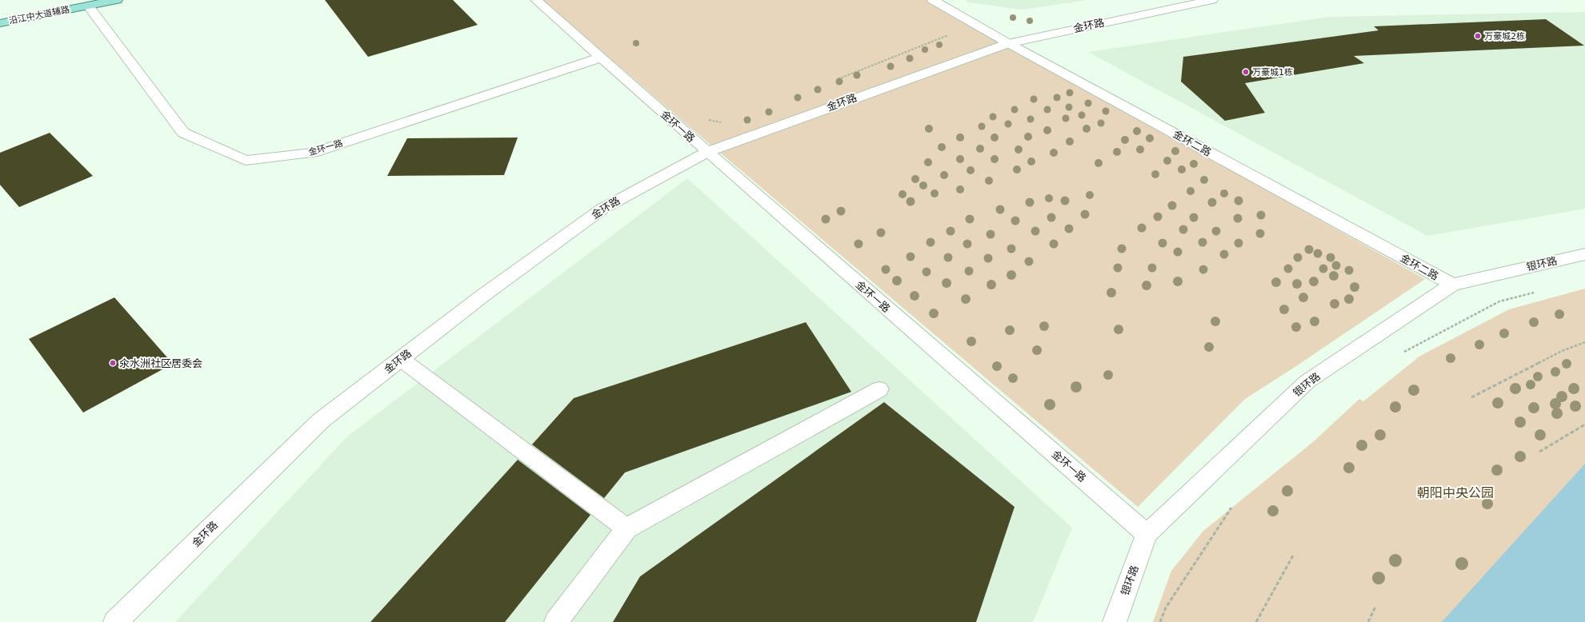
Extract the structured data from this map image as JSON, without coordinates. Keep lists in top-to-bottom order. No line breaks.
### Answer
{"streets":{"main road":["沿江中大道辅路"],"street":["金环路","金环一路","金环二路","银环路"]},"crossings":[["沿江中大道辅路","金环一路"],["金环路","金环一路"],["金环路","金环二路"],["金环一路","银环路"],["金环二路","银环路"]],"parks":["朝阳中央公园"],"places":["万豪城2栋","万豪城1栋","氽水洲社区居委会"]}
